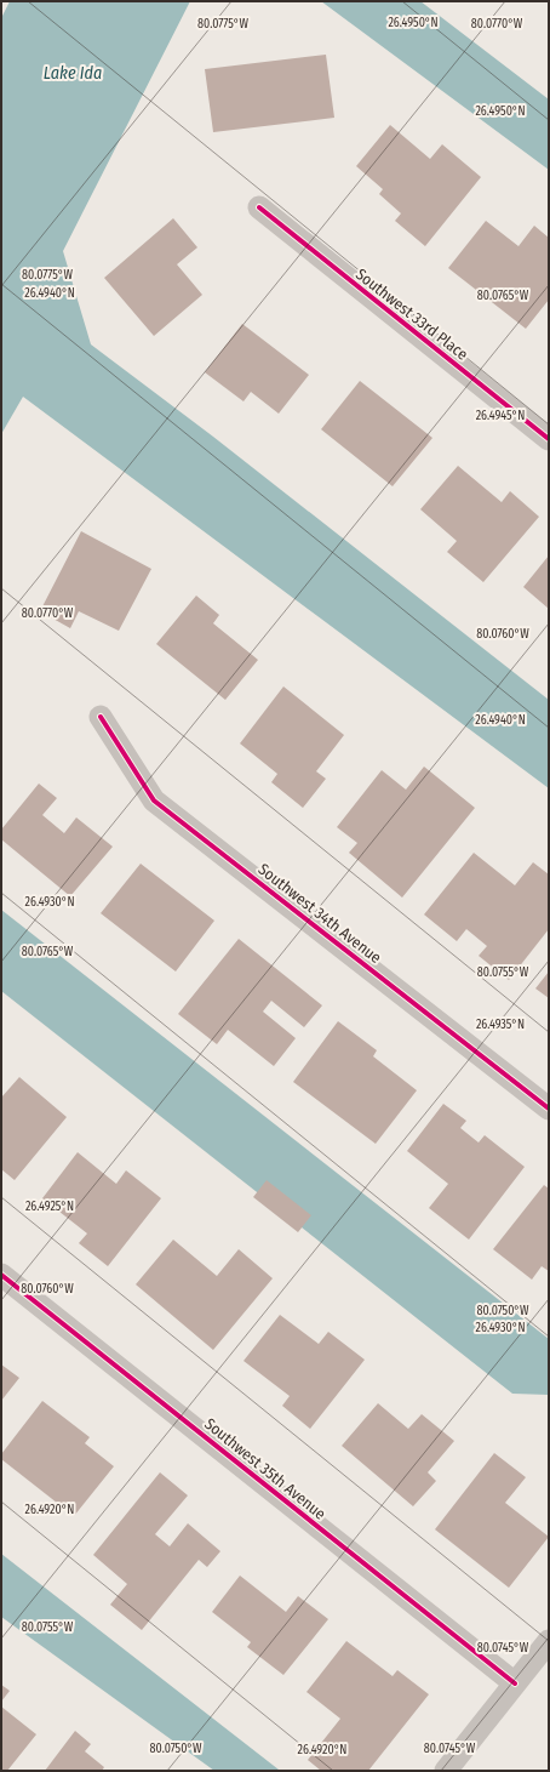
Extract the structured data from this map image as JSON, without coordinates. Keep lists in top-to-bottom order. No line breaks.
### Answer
{"streets":{"street":["Southwest 33rd Place","Southwest 34th Avenue","Southwest 35th Avenue"]},"water":["Lake Ida"],"coordinates":["26.4950°N","80.0775°W","80.0770°W","26.4940°N","80.0765°W","26.4945°N","80.0760°W","26.4930°N","80.0755°W","26.4935°N","26.4925°N","80.0750°W","26.4920°N","80.0745°W"]}
